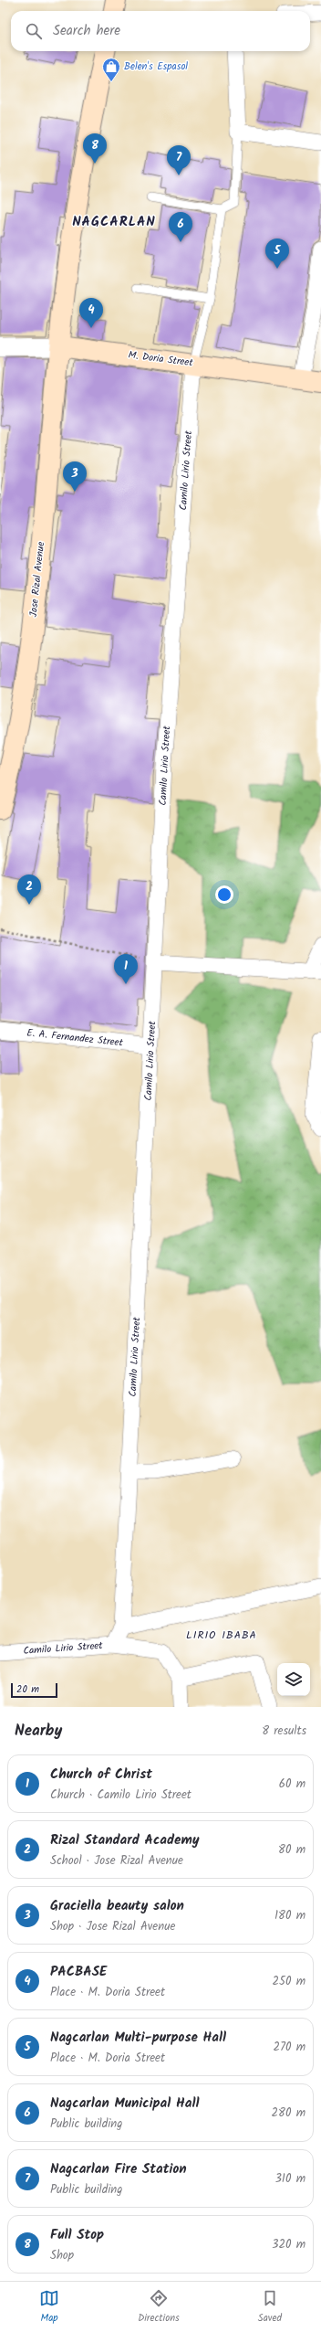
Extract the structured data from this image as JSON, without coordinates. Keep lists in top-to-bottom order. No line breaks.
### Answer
{"streets":{"main road":["M. Doria Street","Jose Rizal Avenue"],"street":["Camilo Lirio Street","E. A. Fernandez Street"]},"crossings":[["M. Doria Street","Camilo Lirio Street"],["M. Doria Street","Jose Rizal Avenue"],["Camilo Lirio Street","E. A. Fernandez Street"]],"districts":["NAGCARLAN","LIRIO IBABA"],"places":{"shop":["Belen's Espasol"]},"scale_bar":"20 m","page":{"search":"Search here","pins":["8","7","6","5","4","3","2","1"],"scale":"20 m","heading":["Nearby","8 results"],"list":[{"mark":"1","name":"Church of Christ","note":"Church · Camilo Lirio Street","value":"60 m"},{"mark":"2","name":"Rizal Standard Academy","note":"School · Jose Rizal Avenue","value":"80 m"},{"mark":"3","name":"Graciella beauty salon","note":"Shop · Jose Rizal Avenue","value":"180 m"},{"mark":"4","name":"PACBASE","note":"Place · M. Doria Street","value":"250 m"},{"mark":"5","name":"Nagcarlan Multi-purpose Hall","note":"Place · M. Doria Street","value":"270 m"},{"mark":"6","name":"Nagcarlan Municipal Hall","note":"Public building","value":"280 m"},{"mark":"7","name":"Nagcarlan Fire Station","note":"Public building","value":"310 m"},{"mark":"8","name":"Full Stop","note":"Shop","value":"320 m"}],"nav":["Map","Directions","Saved"]}}
